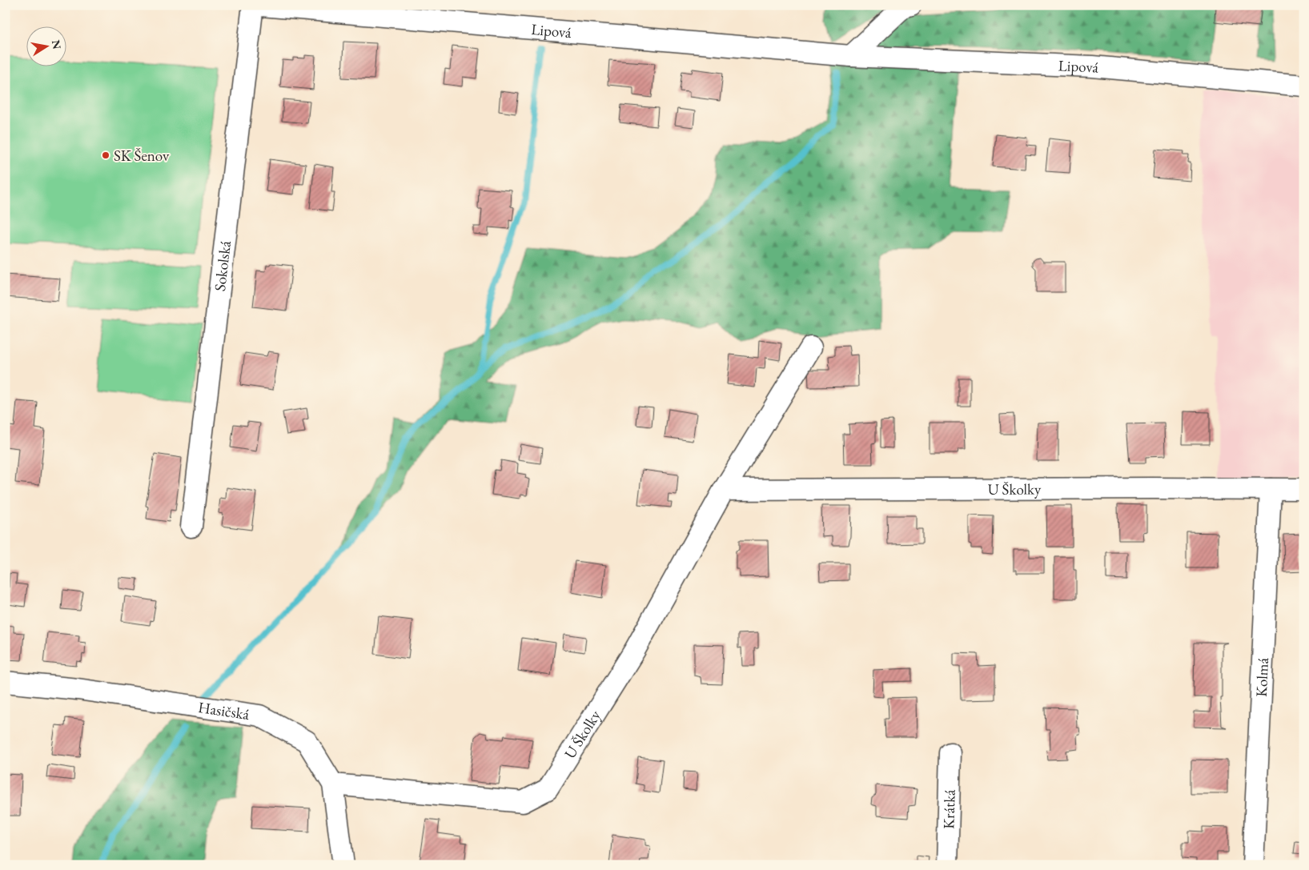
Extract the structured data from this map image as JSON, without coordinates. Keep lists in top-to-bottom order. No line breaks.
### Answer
{"streets":{"street":["Lipová","Sokolská","U Školky","Kolmá","Hasičská","Krátká"]},"crossings":[["Lipová","Sokolská"],["U Školky","Kolmá"],["U Školky","Hasičská"]],"places":["SK Šenov"],"north":"right"}
